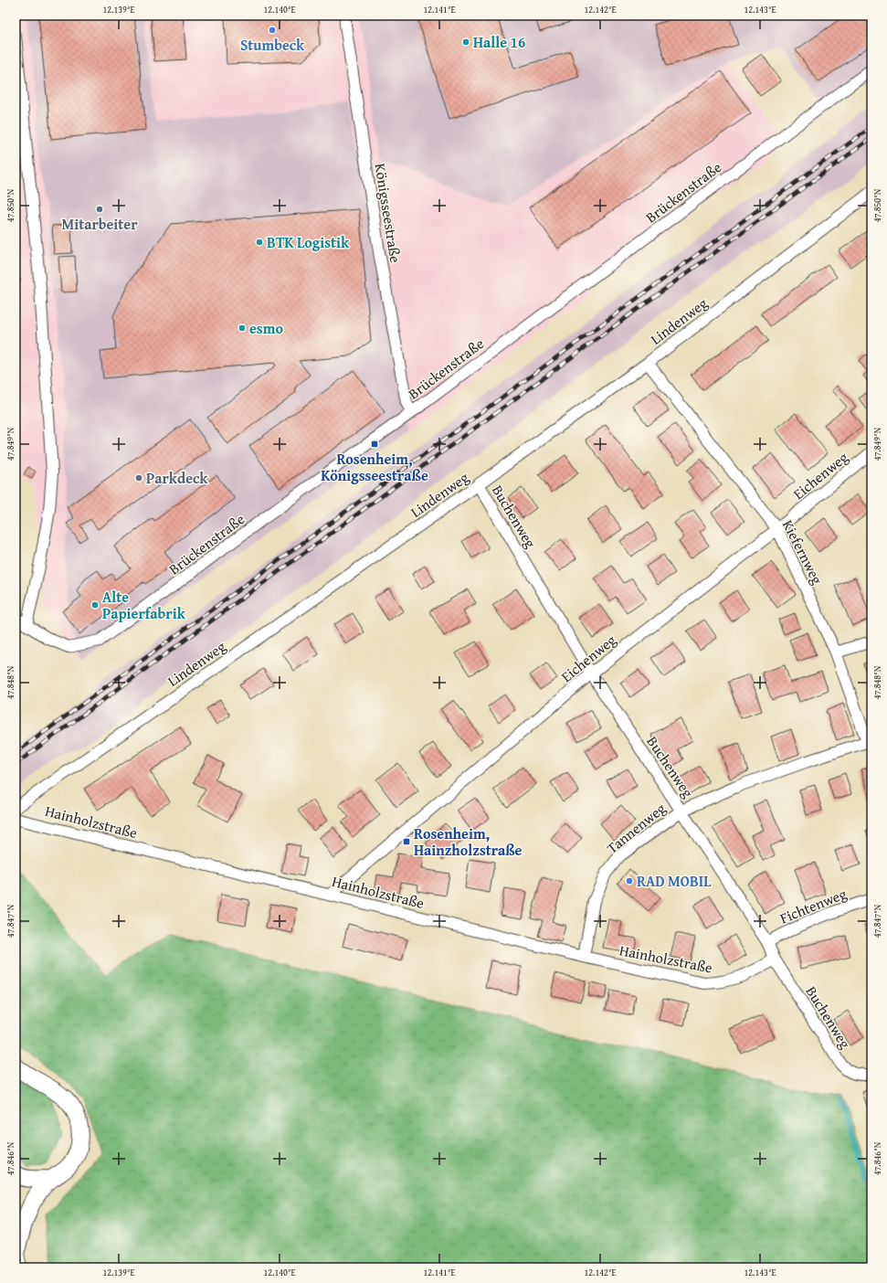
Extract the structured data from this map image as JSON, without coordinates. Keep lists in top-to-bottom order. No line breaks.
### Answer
{"streets":{"street":["Brückenstraße","Königsseestraße","Lindenweg","Eichenweg","Buchenweg","Kiefernweg","Hainholzstraße","Tannenweg","Fichtenweg"]},"crossings":[["Brückenstraße","Königsseestraße"],["Lindenweg","Buchenweg"],["Lindenweg","Kiefernweg"],["Eichenweg","Buchenweg"],["Eichenweg","Kiefernweg"],["Eichenweg","Hainholzstraße"],["Buchenweg","Hainholzstraße"],["Buchenweg","Tannenweg"],["Buchenweg","Fichtenweg"],["Kiefernweg","Tannenweg"],["Hainholzstraße","Tannenweg"]],"places":{"other":["Stumbeck","Halle 16","Mitarbeiter","BTK Logistik","esmo","Parkdeck","Alte Papierfabrik","RAD MOBIL"],"transit":["Rosenheim, Königsseestraße","Rosenheim, Hainzholzstraße"]},"coordinates":["12.139°E","12.140°E","12.141°E","12.142°E","12.143°E","47.850°N","47.849°N","47.848°N","47.847°N","47.846°N"]}
